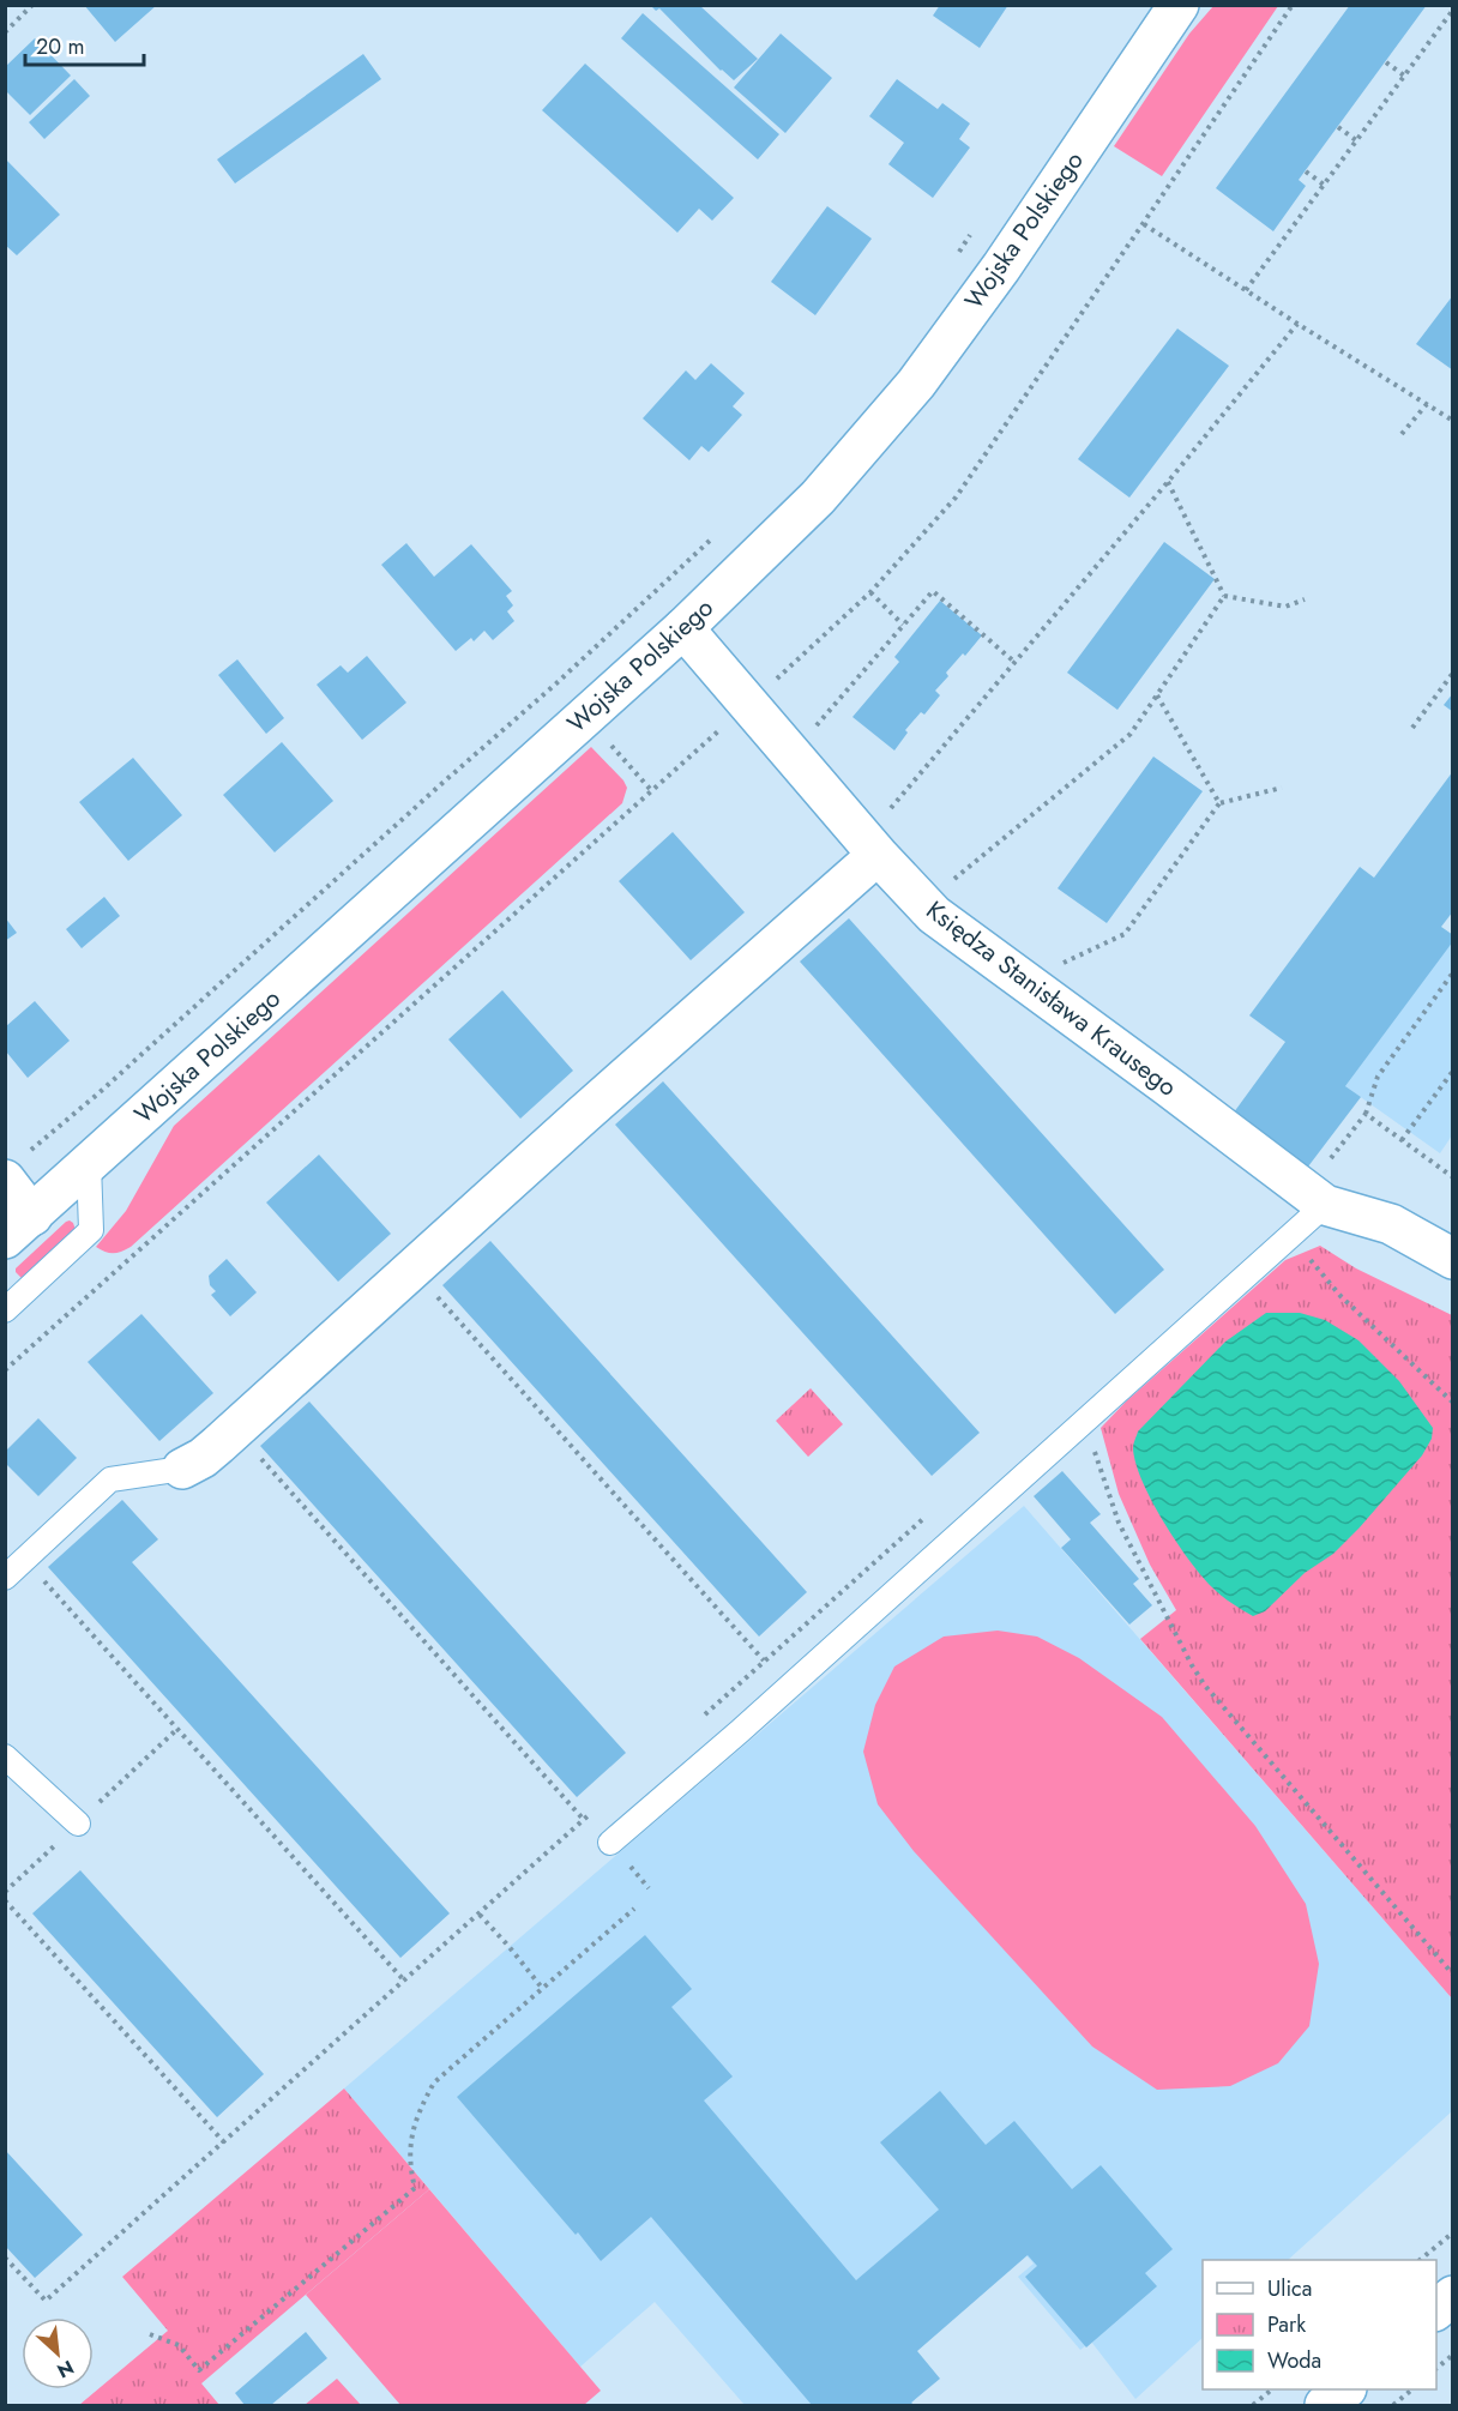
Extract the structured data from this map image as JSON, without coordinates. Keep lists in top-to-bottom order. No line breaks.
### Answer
{"streets":{"street":["Wojska Polskiego","Księdza Stanisława Krausego"]},"crossings":[["Wojska Polskiego","Księdza Stanisława Krausego"]],"legend":["Ulica","Park","Woda"],"scale_bar":"20 m","north":"bottom right"}
